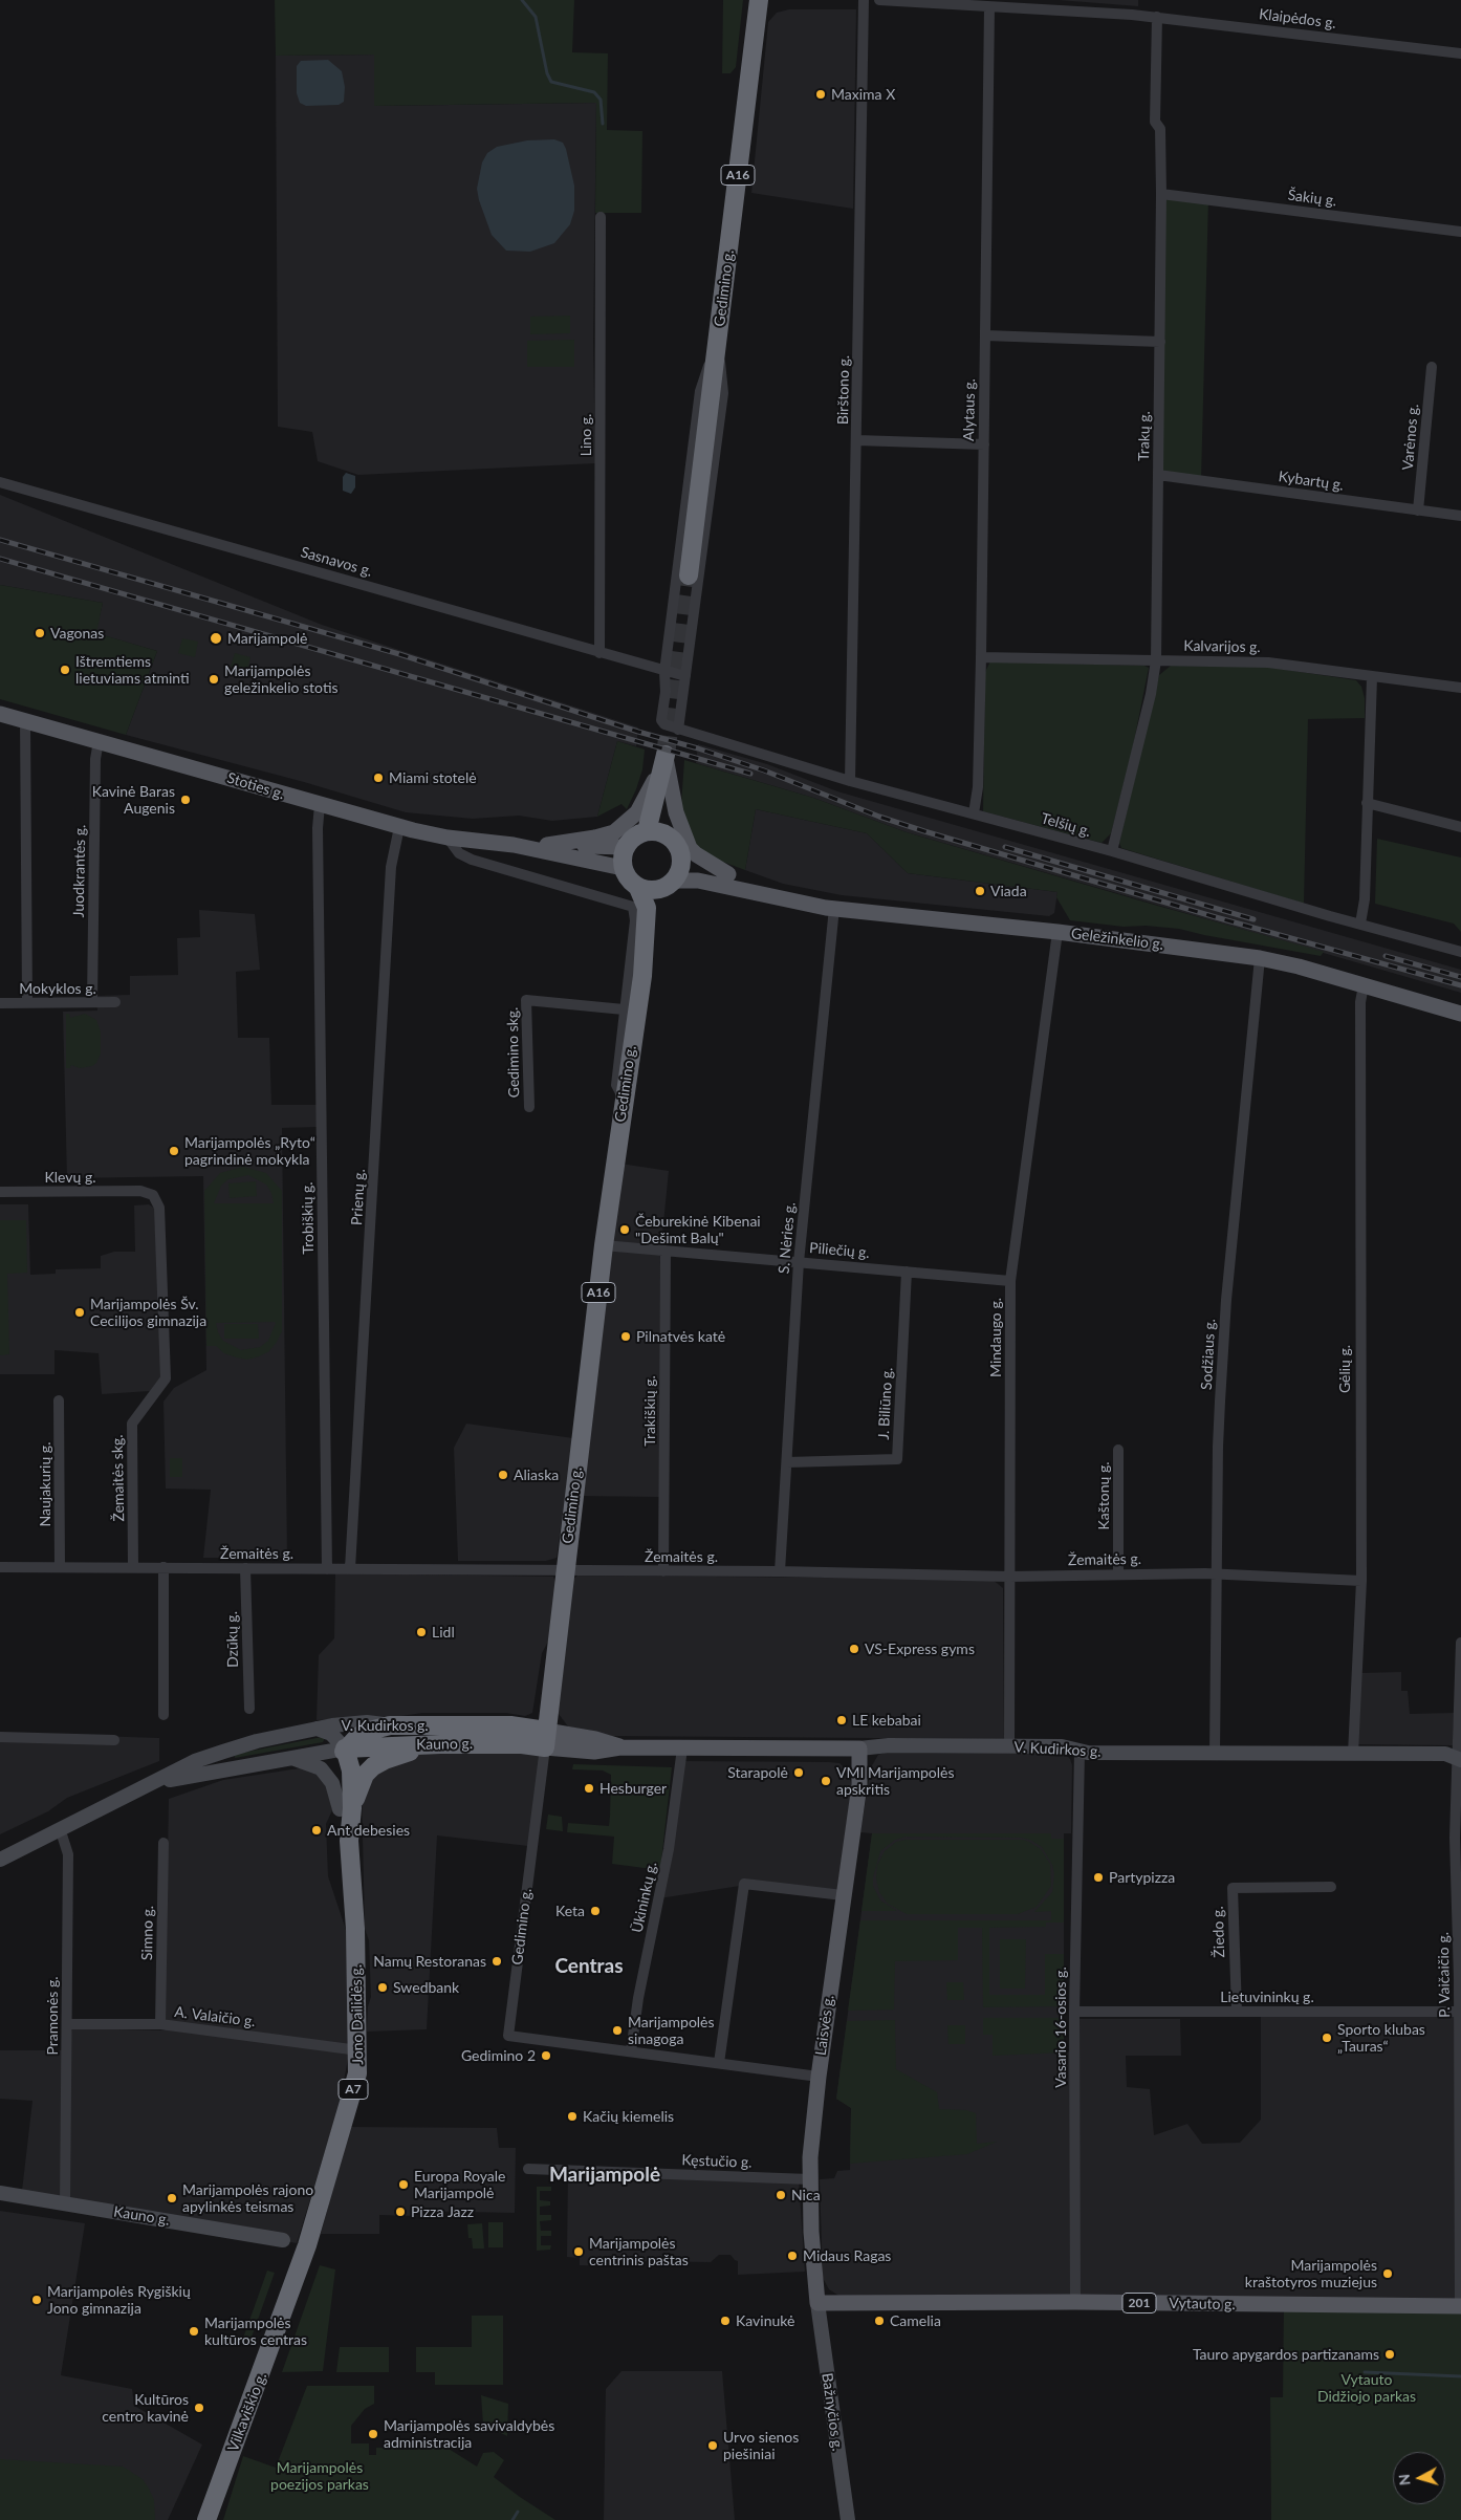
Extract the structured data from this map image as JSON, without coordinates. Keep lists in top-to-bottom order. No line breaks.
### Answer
{"streets":{"highway":["A16","Gedimino g.","V. Kudirkos g.","Kauno g.","Jono Dailidės g.","A7","Vilkaviškio g."],"main road":["Stoties g.","Geležinkelio g.","Laisvės g.","201","Vytauto g.","Bažnyčios g."],"street":["Klaipėdos g.","Šakių g.","Birštono g.","Alytaus g.","Lino g.","Trakų g.","Varėnos g.","Kybartų g.","Sasnavos g.","Kalvarijos g.","Telšių g.","Juodkrantės g.","Mokyklos g.","Gedimino skg.","Klevų g.","Prienų g.","Trobiškių g.","S. Nėries g.","Piliečių g.","Mindaugo g.","Sodžiaus g.","Gėlių g.","J. Biliūno g.","Trakiškių g.","Žemaitės skg.","Naujakurių g.","Kaštonų g.","Žemaitės g.","Dzūkų g.","Ūkininkų g.","Žiedo g.","Simno g.","P. Vaičaičio g.","Lietuvininkų g.","Pramonės g.","A. Valaičio g.","Vasario 16-osios g.","Kęstučio g."]},"crossings":[["Klaipėdos g.","Alytaus g."],["Klaipėdos g.","Trakų g."],["Šakių g.","Trakų g."],["Gedimino g.","Stoties g."],["Gedimino g.","Geležinkelio g."],["Gedimino g.","Piliečių g."],["Gedimino g.","Žemaitės g."],["Gedimino g.","V. Kudirkos g."],["Gedimino g.","Kauno g."],["Gedimino g.","Ūkininkų g."],["Birštono g.","Telšių g."],["Alytaus g.","Kalvarijos g."],["Alytaus g.","Telšių g."],["Lino g.","Sasnavos g."],["Trakų g.","Kybartų g."],["Trakų g.","Kalvarijos g."],["Trakų g.","Telšių g."],["Varėnos g.","Kybartų g."],["Sasnavos g.","Telšių g."],["Stoties g.","Juodkrantės g."],["Stoties g.","Geležinkelio g."],["Stoties g.","Prienų g."],["Stoties g.","Trobiškių g."],["Juodkrantės g.","Mokyklos g."],["Geležinkelio g.","S. Nėries g."],["Geležinkelio g.","Mindaugo g."],["Geležinkelio g.","Sodžiaus g."],["Geležinkelio g.","Gėlių g."],["Klevų g.","Žemaitės skg."],["Prienų g.","Žemaitės g."],["Trobiškių g.","Žemaitės g."],["S. Nėries g.","Piliečių g."],["S. Nėries g.","J. Biliūno g."],["S. Nėries g.","Žemaitės g."],["Piliečių g.","Mindaugo g."],["Piliečių g.","J. Biliūno g."],["Piliečių g.","Trakiškių g."],["Mindaugo g.","Žemaitės g."],["Mindaugo g.","V. Kudirkos g."],["Sodžiaus g.","Žemaitės g."],["Sodžiaus g.","V. Kudirkos g."],["Gėlių g.","Žemaitės g."],["Gėlių g.","V. Kudirkos g."],["Trakiškių g.","Žemaitės g."],["Žemaitės skg.","Žemaitės g."],["Naujakurių g.","Žemaitės g."],["Kaštonų g.","Žemaitės g."],["Žemaitės g.","Dzūkų g."],["V. Kudirkos g.","Kauno g."],["V. Kudirkos g.","Ūkininkų g."],["V. Kudirkos g.","P. Vaičaičio g."],["V. Kudirkos g.","Pramonės g."],["V. Kudirkos g.","Laisvės g."],["V. Kudirkos g.","Vasario 16-osios g."],["Kauno g.","Pramonės g."],["Žiedo g.","Lietuvininkų g."],["Simno g.","A. Valaičio g."],["P. Vaičaičio g.","Lietuvininkų g."],["P. Vaičaičio g.","Vytauto g."],["Lietuvininkų g.","Vasario 16-osios g."],["Jono Dailidės g.","A. Valaičio g."],["Jono Dailidės g.","Vilkaviškio g."],["Pramonės g.","A. Valaičio g."],["Laisvės g.","Kęstučio g."],["Laisvės g.","Vytauto g."],["Laisvės g.","Bažnyčios g."],["Vasario 16-osios g.","Vytauto g."],["Vytauto g.","Bažnyčios g."]],"districts":["Centras","Marijampolė"],"parks":["Vytauto Didžiojo parkas","Marijampolės poezijos parkas"],"places":["Maxima X","Vagonas","Marijampolė","Ištremtiems lietuviams atminti","Marijampolės geležinkelio stotis","Miami stotelė","Kavinė Baras Augenis","Viada","Marijampolės „Ryto“ pagrindinė mokykla","Čeburekinė Kibenai \"Dešimt Balų\"","Marijampolės Šv. Cecilijos gimnazija","Pilnatvės katė","Aliaska","Lidl","VS-Express gyms","LE kebabai","Starapolė","VMI Marijampolės apskritis","Hesburger","Ant debesies","Partypizza","Keta","Namų Restoranas","Swedbank","Marijampolės sinagoga","Sporto klubas „Tauras“","Gedimino 2","Kačių kiemelis","Europa Royale Marijampolė","Nica","Marijampolės rajono apylinkės teismas","Pizza Jazz","Marijampolės centrinis paštas","Midaus Ragas","Marijampolės kraštotyros muziejus","Marijampolės Rygiškių Jono gimnazija","Kavinukė","Camelia","Marijampolės kultūros centras","Tauro apygardos partizanams","Kultūros centro kavinė","Marijampolės savivaldybės administracija","Urvo sienos piešiniai"],"north":"left"}
